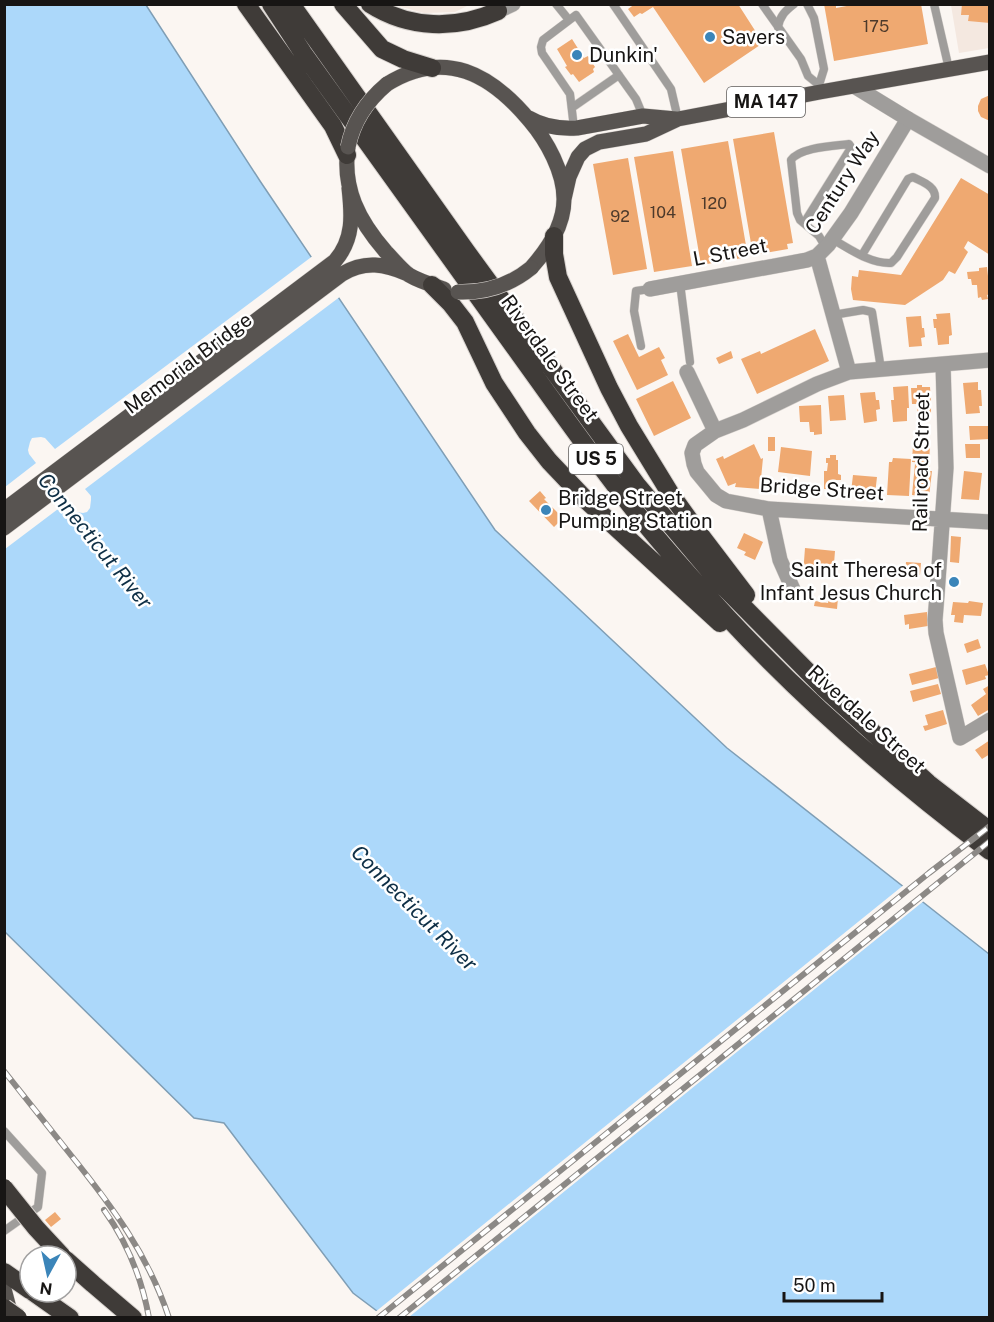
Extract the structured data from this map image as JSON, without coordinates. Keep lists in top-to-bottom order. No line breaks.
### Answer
{"streets":{"highway":["Riverdale Street","US 5"],"main road":["MA 147","Memorial Bridge"],"street":["Century Way","L Street","Railroad Street","Bridge Street"]},"crossings":[["Century Way","L Street"],["Railroad Street","Bridge Street"]],"water":["Connecticut River"],"places":["Savers","Dunkin'","Bridge Street Pumping Station","Saint Theresa of Infant Jesus Church"],"house_numbers":["175","120","104","92"],"scale_bar":"50 m","north":"bottom"}
